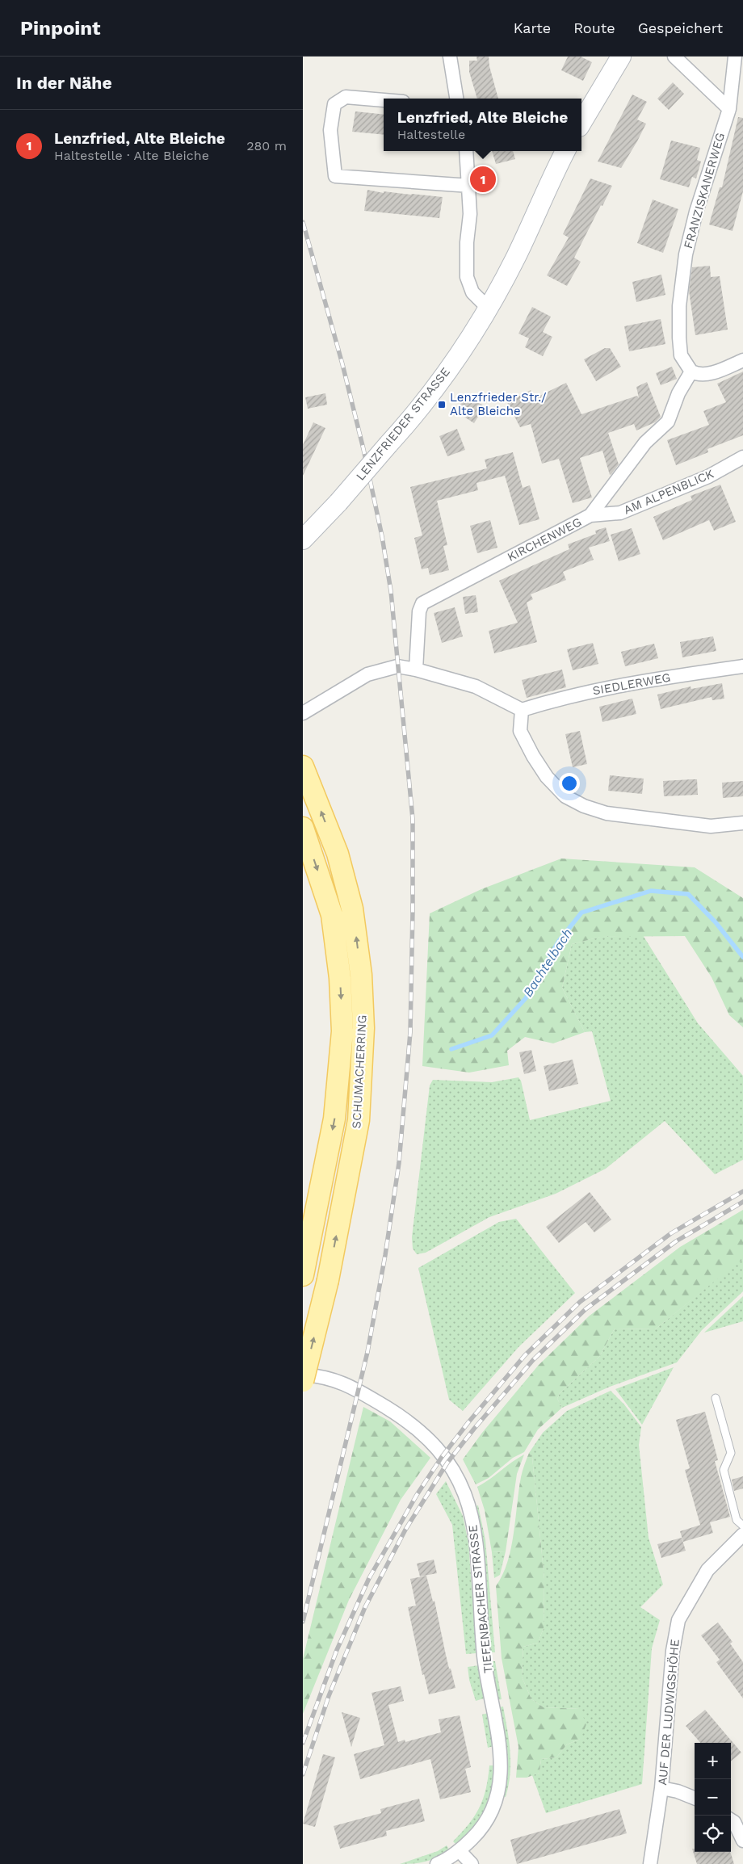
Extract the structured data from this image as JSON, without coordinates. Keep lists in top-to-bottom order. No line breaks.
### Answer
{"streets":{"main road":["SCHUMACHERRING"],"street":["FRANZISKANERWEG","LENZFRIEDER STRASSE","AM ALPENBLICK","KIRCHENWEG","SIEDLERWEG","TIEFENBACHER STRASSE","AUF DER LUDWIGSHÖHE"]},"crossings":[["FRANZISKANERWEG","KIRCHENWEG"],["AM ALPENBLICK","KIRCHENWEG"]],"water":["Bachtelbach"],"places":{"transit":["Lenzfrieder Str./ Alte Bleiche"]},"page":{"header":"Pinpoint","nav":["Karte","Route","Gespeichert"],"heading":"In der Nähe","popup":["Lenzfried, Alte Bleiche","Haltestelle"],"list":[{"mark":"1","name":"Lenzfried, Alte Bleiche","note":"Haltestelle · Alte Bleiche","value":"280 m"}],"pins":"1","map_buttons":["+","−"]}}
